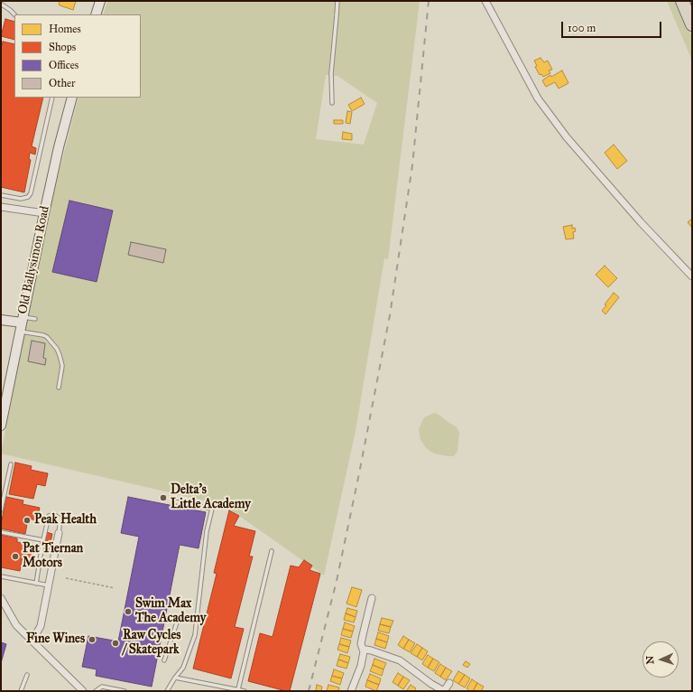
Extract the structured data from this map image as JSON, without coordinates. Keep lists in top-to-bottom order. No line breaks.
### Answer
{"streets":{"street":["Old Ballysimon Road"]},"places":["Delta's Little Academy","Peak Health","Pat Tiernan Motors","Swim Max The Academy","Fine Wines","Raw Cycles / Skatepark"],"legend":["Homes","Shops","Offices","Other"],"scale_bar":"100 m","north":"left"}
